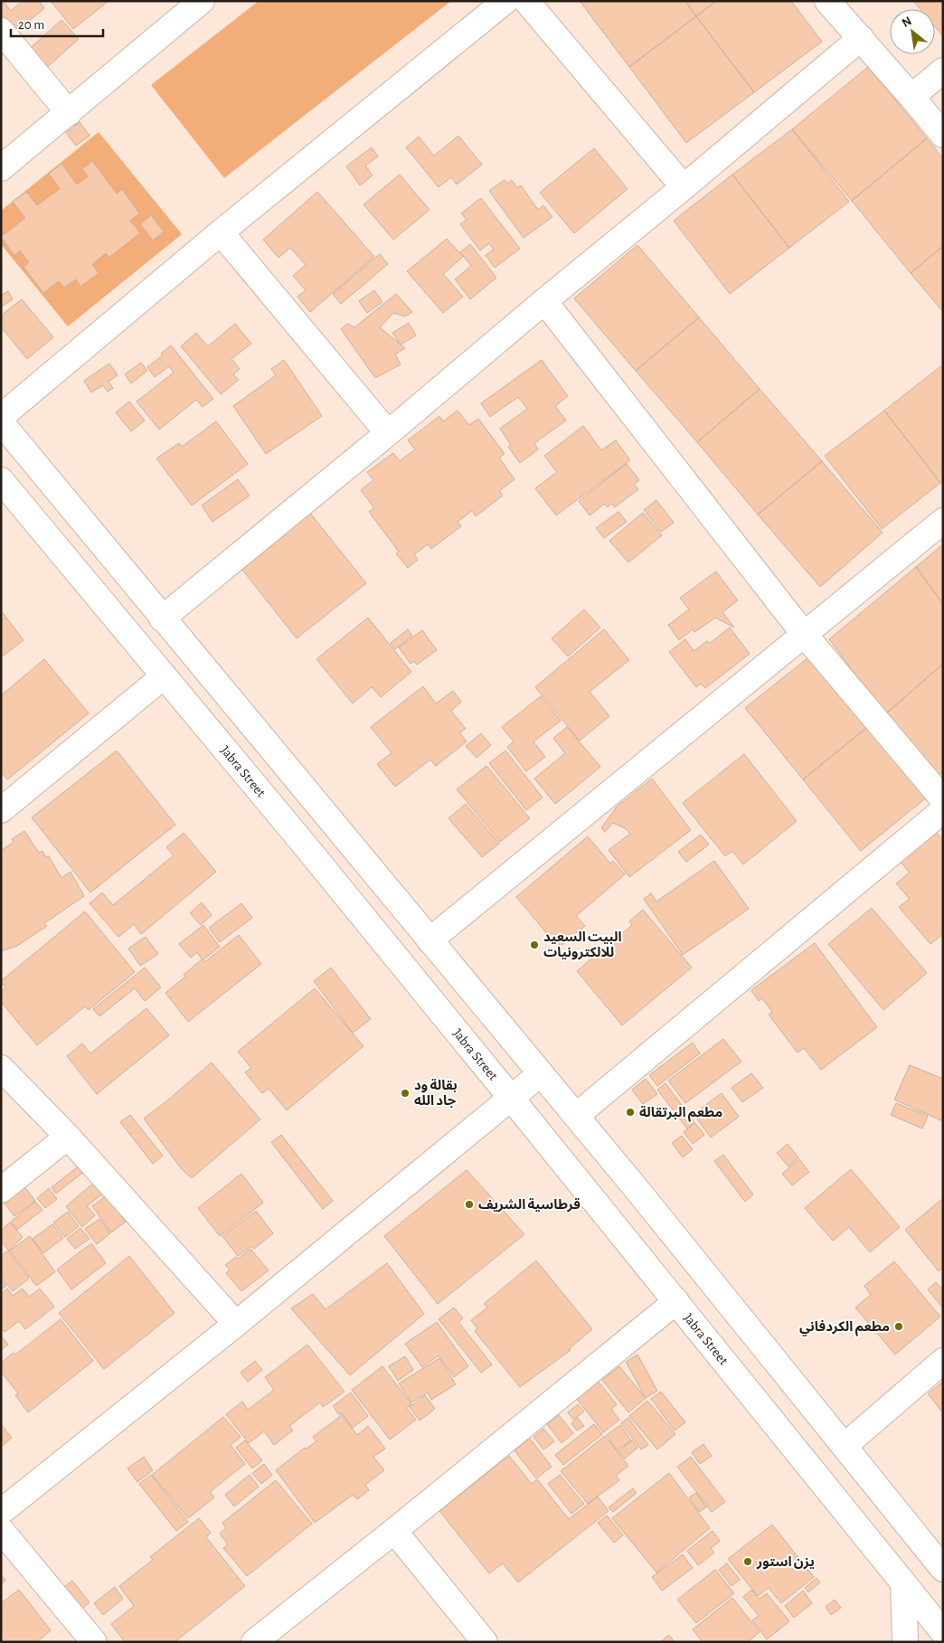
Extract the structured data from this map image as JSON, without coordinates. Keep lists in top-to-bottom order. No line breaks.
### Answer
{"streets":{"street":["Jabra Street"]},"places":["البيت السعيد للالكترونيات","بقالة ود جاد الله","مطعم البرتقالة","قرطاسية الشريف","مطعم الكردفاني","يزن استور"],"scale_bar":"20 m","north":"top left"}
